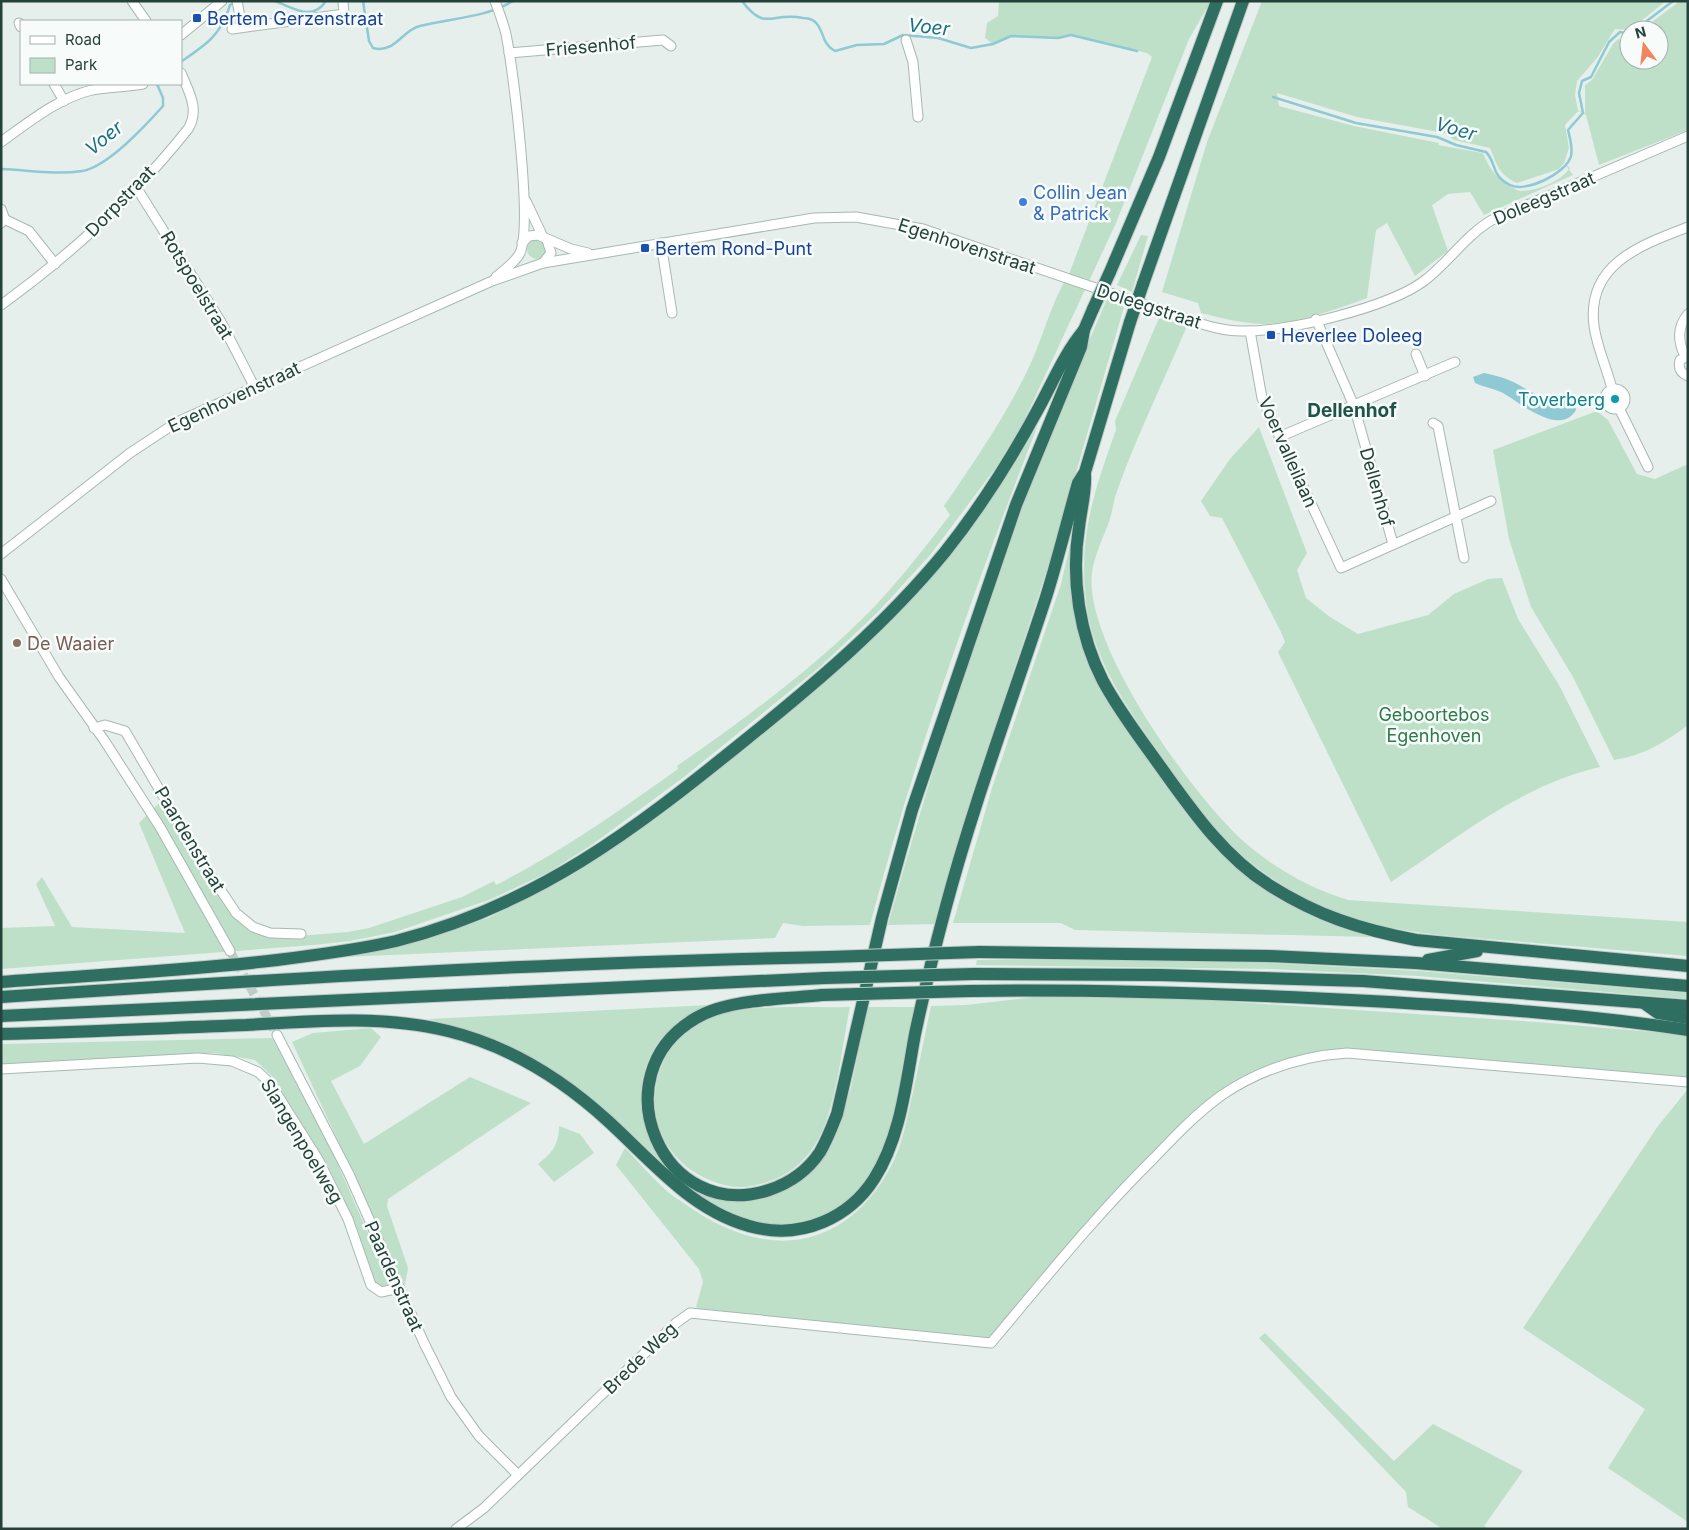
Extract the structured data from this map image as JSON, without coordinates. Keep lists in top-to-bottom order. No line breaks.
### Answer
{"streets":{"street":["Friesenhof","Doleegstraat","Dorpstraat","Egenhovenstraat","Rotspoelstraat","Voervalleilaan","Dellenhof","Paardenstraat","Slangenpoelweg","Brede Weg"]},"crossings":[["Doleegstraat","Egenhovenstraat"],["Doleegstraat","Voervalleilaan"],["Doleegstraat","Dellenhof"],["Dorpstraat","Rotspoelstraat"],["Egenhovenstraat","Rotspoelstraat"],["Voervalleilaan","Dellenhof"],["Paardenstraat","Slangenpoelweg"],["Paardenstraat","Brede Weg"]],"districts":["Dellenhof"],"water":["Voer"],"parks":["Geboortebos Egenhoven"],"places":{"transit":["Bertem Gerzenstraat","Bertem Rond-Punt","Heverlee Doleeg"],"other":["Collin Jean & Patrick","Toverberg","De Waaier"]},"legend":["Road","Park"],"north":"top"}
